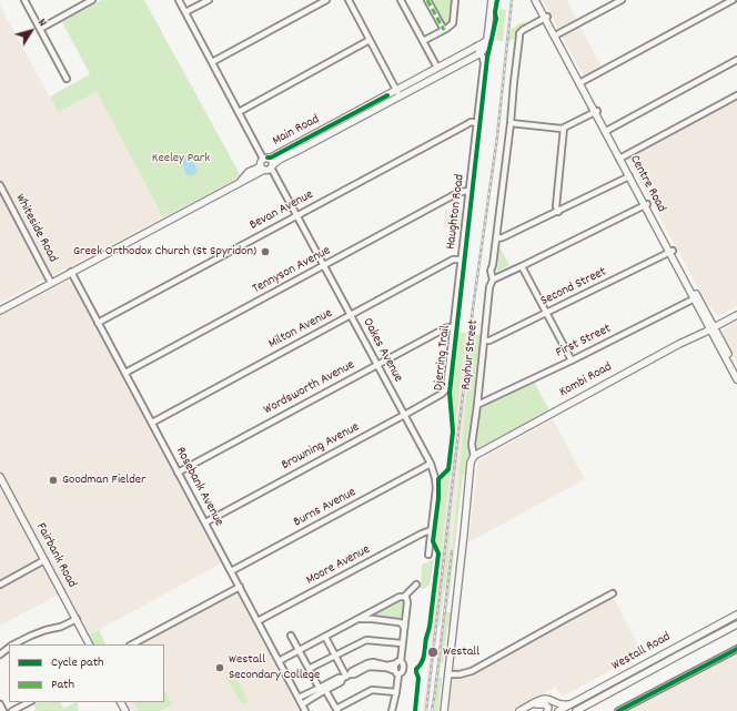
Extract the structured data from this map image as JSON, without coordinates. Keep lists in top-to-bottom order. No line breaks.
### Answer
{"streets":{"main road":["Main Road","Centre Road","Rayhur Street","Kombi Road","Fairbank Road","Westall Road"],"street":["Bevan Avenue","Haughton Road","Whiteside Road","Tennyson Avenue","Second Street","Milton Avenue","First Street","Oakes Avenue","Wordsworth Avenue","Browning Avenue","Rosebank Avenue","Burns Avenue","Moore Avenue"],"cycle path":["Djerring Trail"]},"crossings":[["Main Road","Haughton Road"],["Main Road","Oakes Avenue"],["Centre Road","Second Street"],["Centre Road","First Street"],["Centre Road","Rayhur Street"],["Centre Road","Kombi Road"],["Bevan Avenue","Haughton Road"],["Bevan Avenue","Oakes Avenue"],["Bevan Avenue","Rosebank Avenue"],["Haughton Road","Tennyson Avenue"],["Haughton Road","Milton Avenue"],["Haughton Road","Wordsworth Avenue"],["Haughton Road","Browning Avenue"],["Tennyson Avenue","Oakes Avenue"],["Tennyson Avenue","Rosebank Avenue"],["Second Street","Rayhur Street"],["Milton Avenue","Oakes Avenue"],["Milton Avenue","Rosebank Avenue"],["First Street","Rayhur Street"],["Oakes Avenue","Wordsworth Avenue"],["Oakes Avenue","Browning Avenue"],["Oakes Avenue","Burns Avenue"],["Oakes Avenue","Moore Avenue"],["Rayhur Street","Kombi Road"],["Wordsworth Avenue","Rosebank Avenue"],["Browning Avenue","Rosebank Avenue"],["Rosebank Avenue","Burns Avenue"],["Rosebank Avenue","Moore Avenue"]],"parks":["Keeley Park"],"places":["Greek Orthodox Church (St Spyridon)","Goodman Fielder","Westall","Westall Secondary College"],"legend":["Cycle path","Path"],"north":"top right"}
